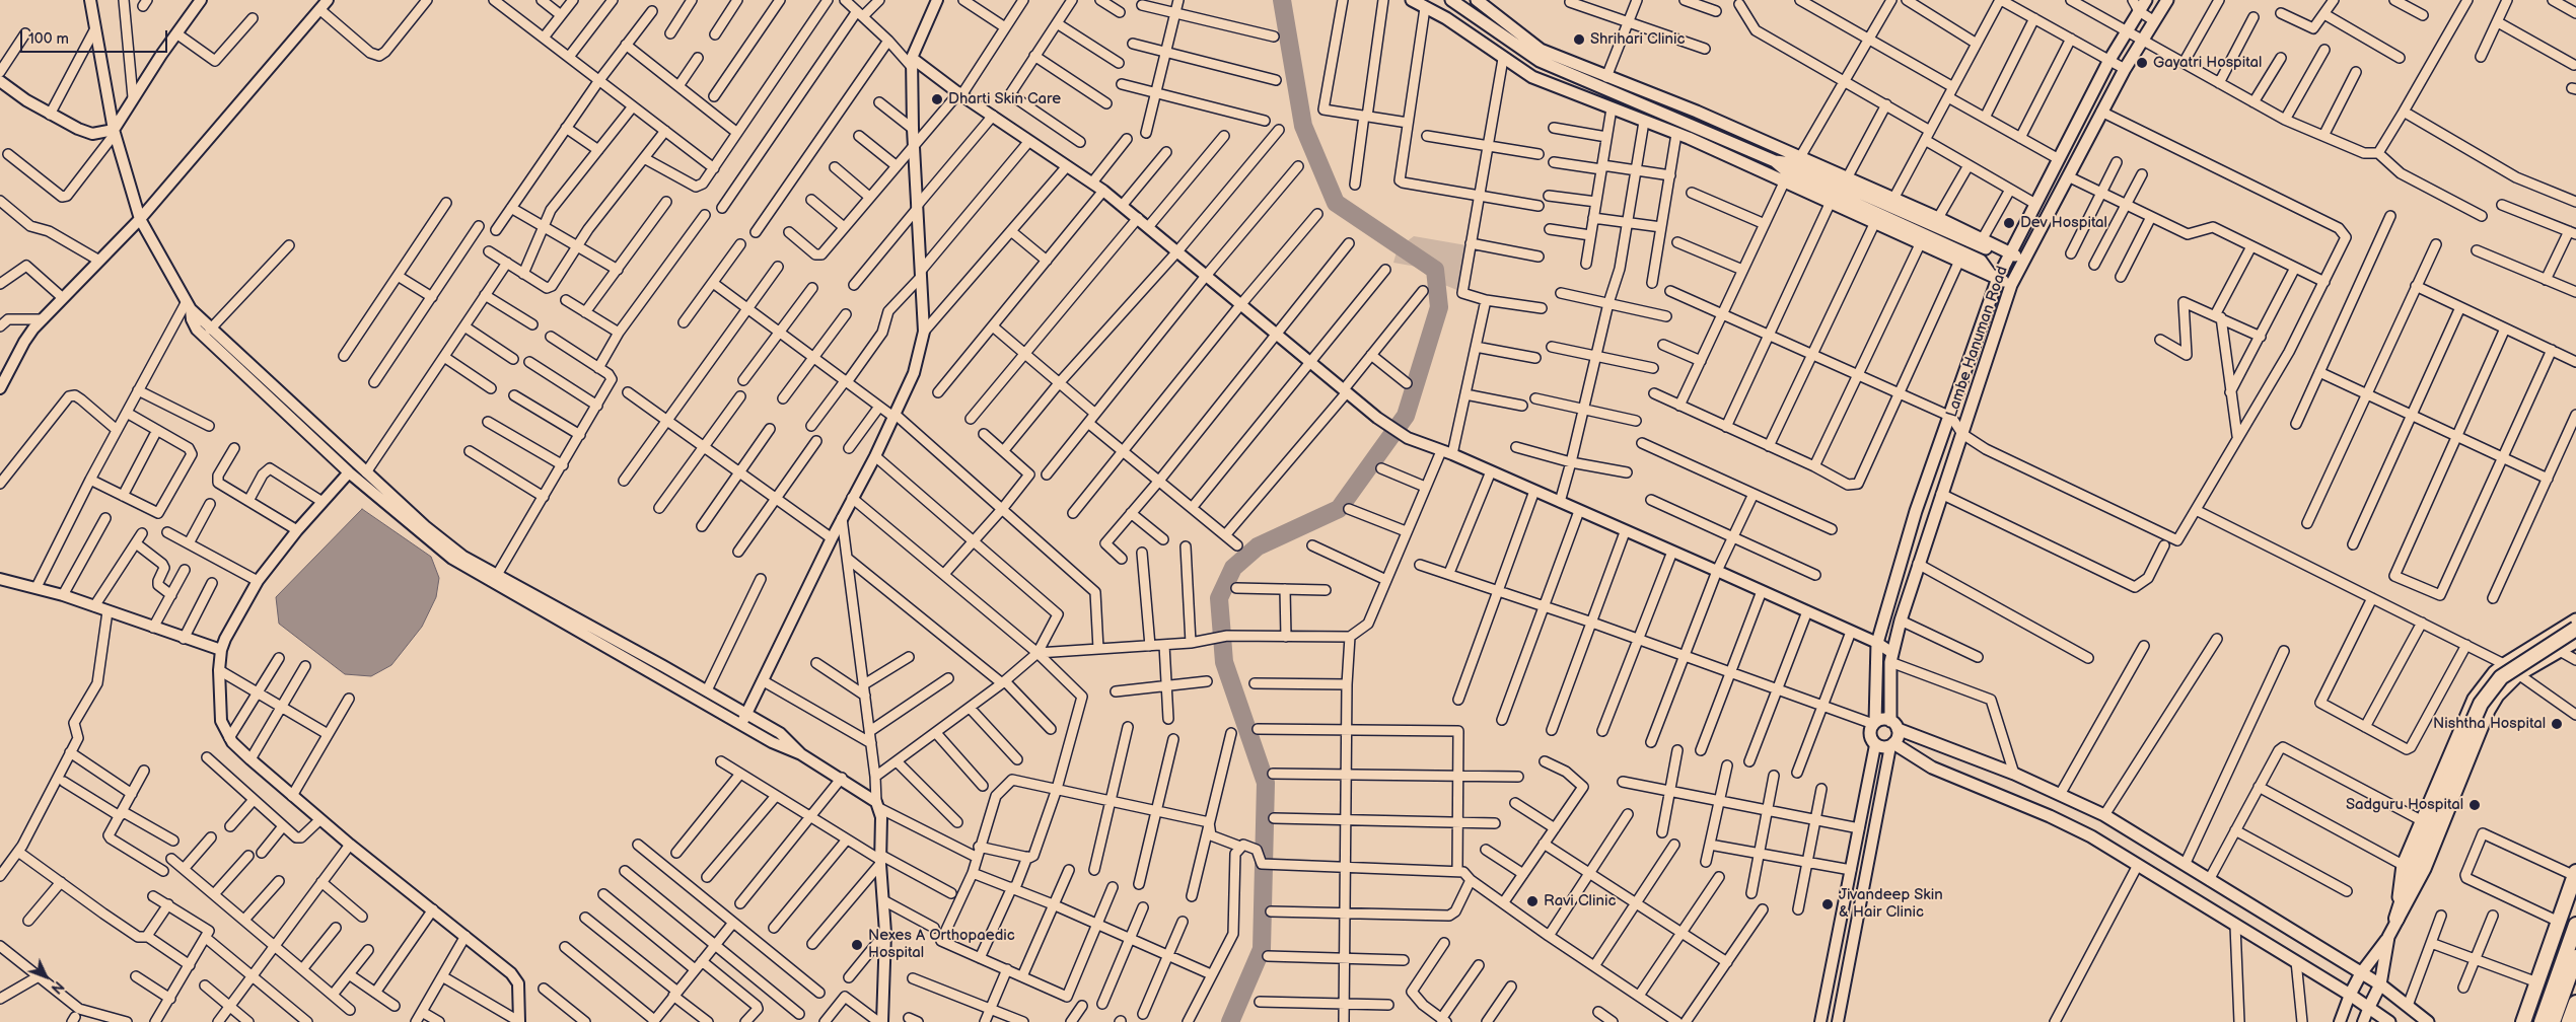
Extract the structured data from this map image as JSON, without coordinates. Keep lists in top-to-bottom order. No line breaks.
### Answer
{"streets":{"main road":["Lambe Hanuman Road"]},"places":["Shrihari Clinic","Gayatri Hospital","Dharti Skin Care","Dev Hospital","Nishtha Hospital","Sadguru Hospital","Ravi Clinic","Jivandeep Skin & Hair Clinic","Nexes A Orthopaedic Hospital"],"scale_bar":"100 m","north":"bottom right"}
